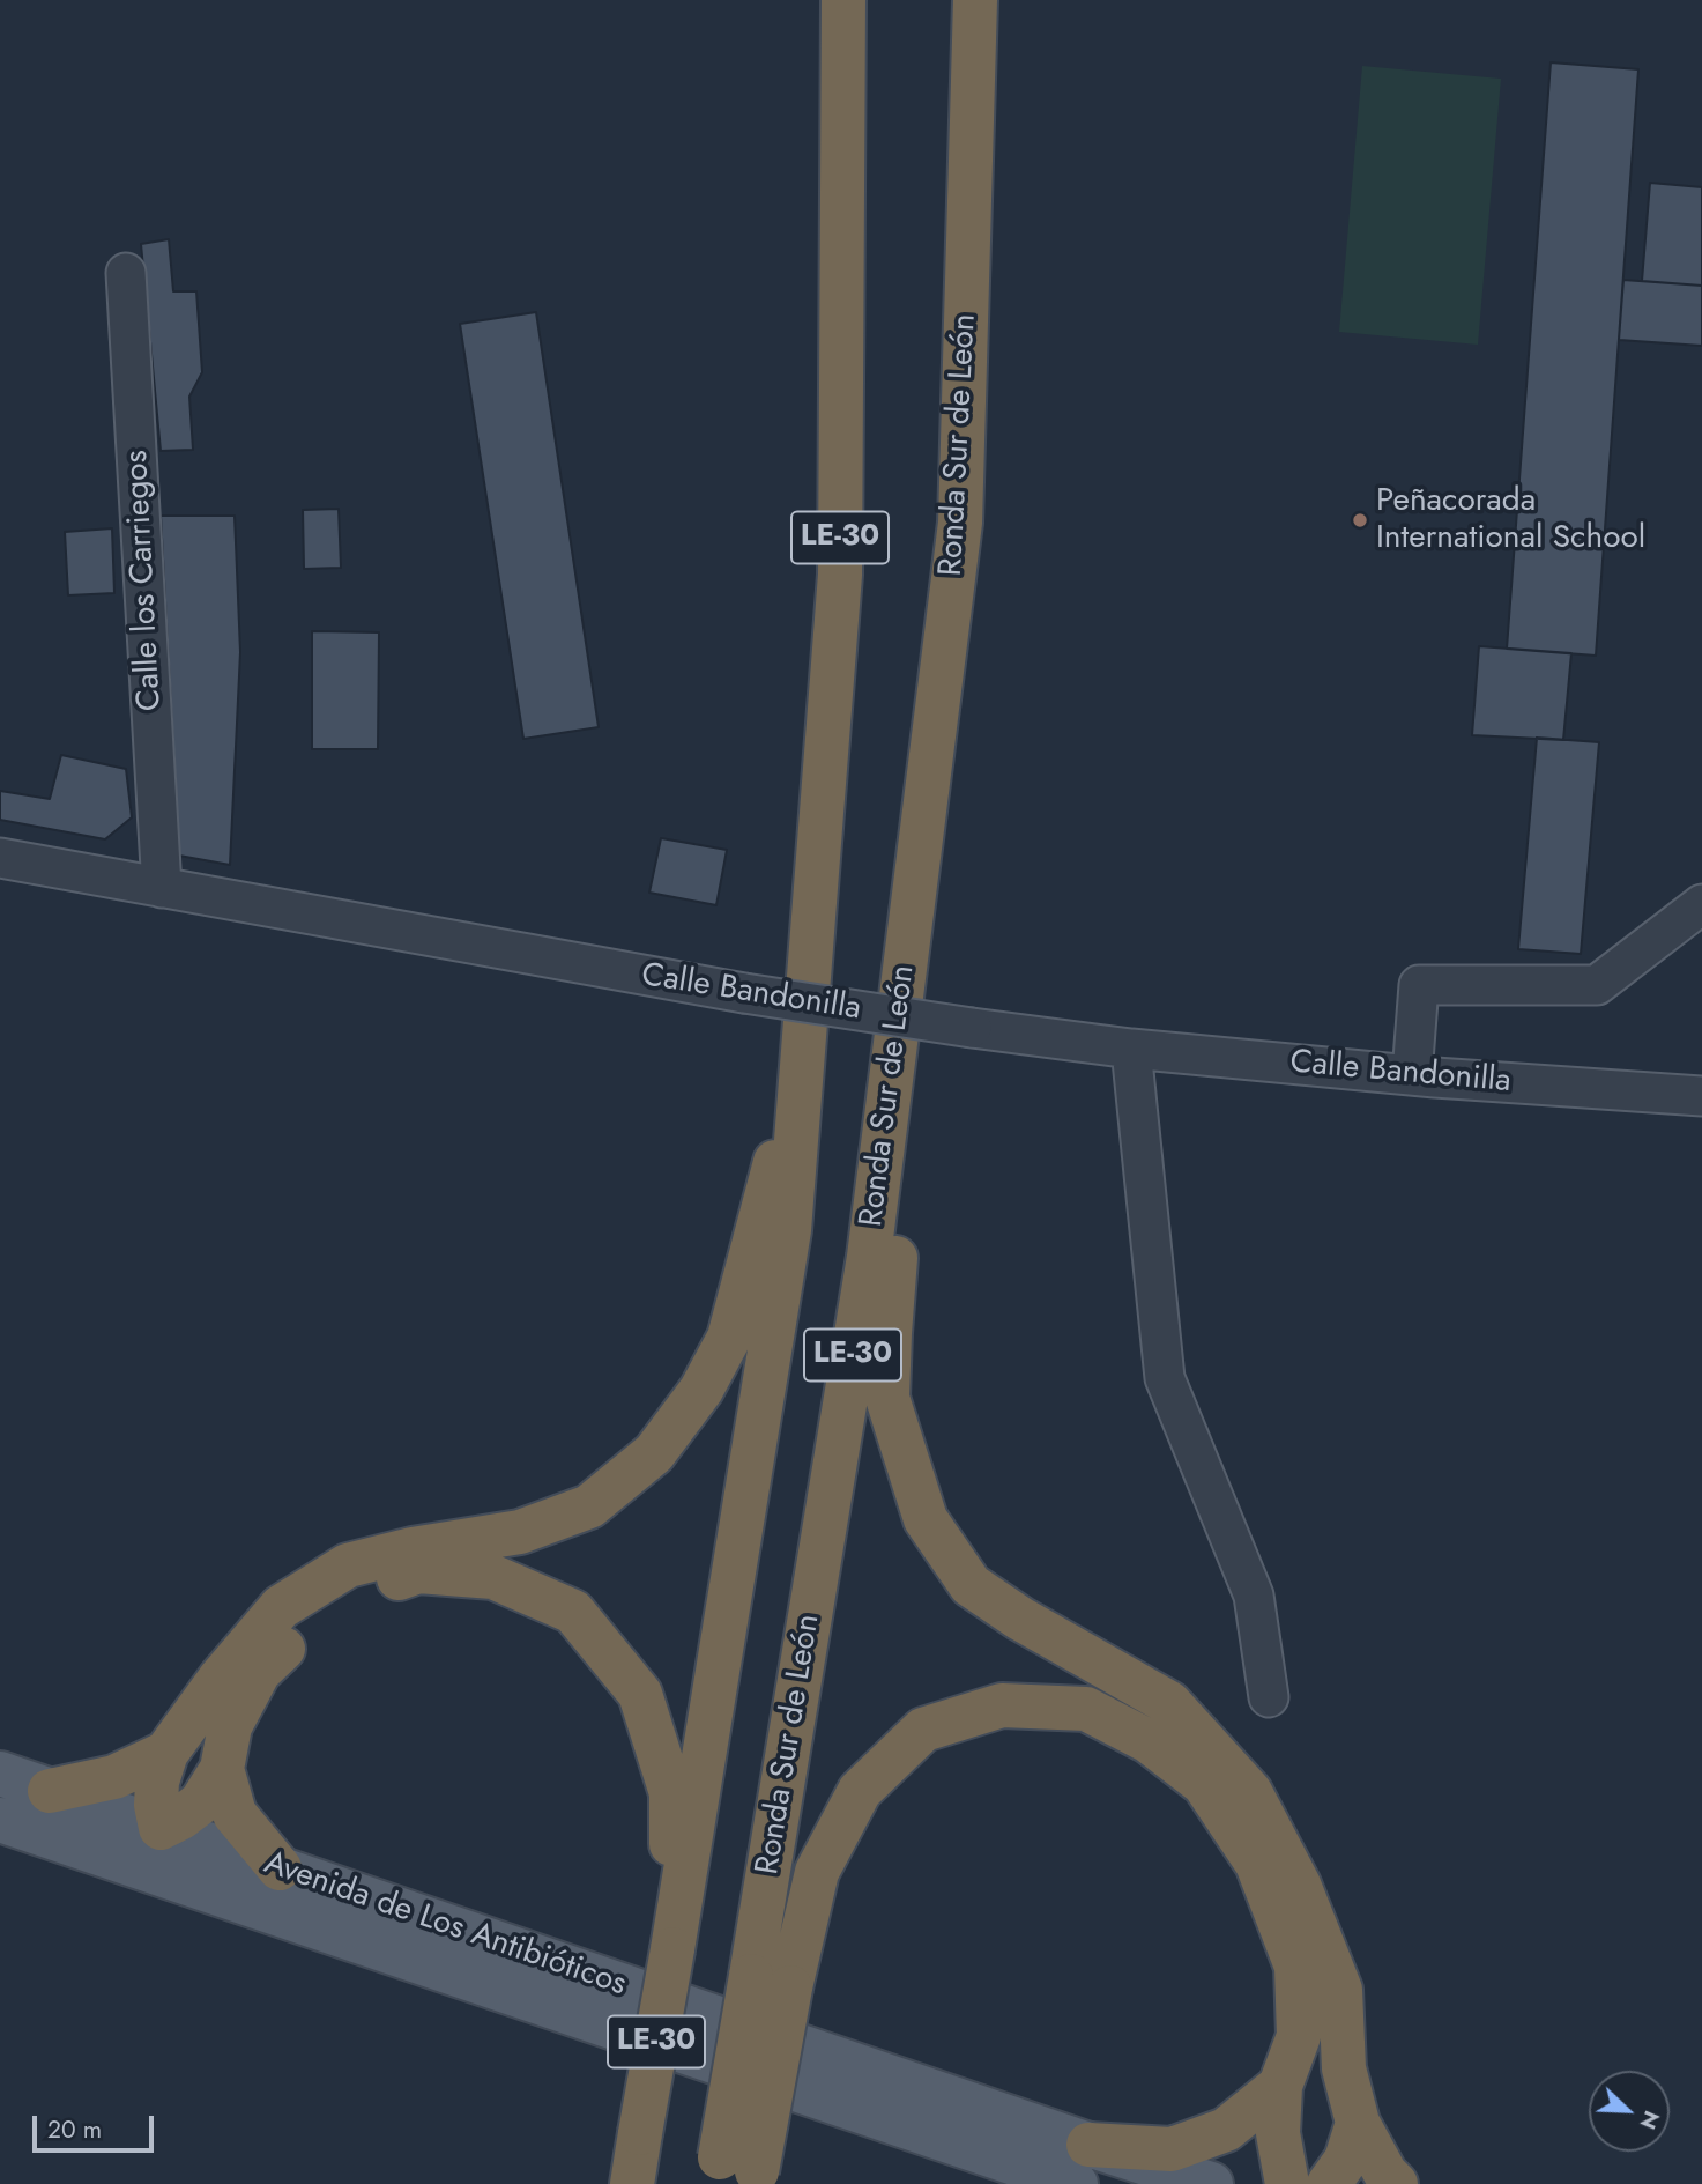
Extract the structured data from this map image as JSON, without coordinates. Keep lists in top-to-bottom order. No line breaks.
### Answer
{"streets":{"highway":["Ronda Sur de León","LE-30"],"main road":["Avenida de Los Antibióticos"],"street":["Calle los Carriegos","Calle Bandonilla"]},"crossings":[["Calle los Carriegos","Calle Bandonilla"]],"places":["Peñacorada International School"],"scale_bar":"20 m","north":"bottom right"}
